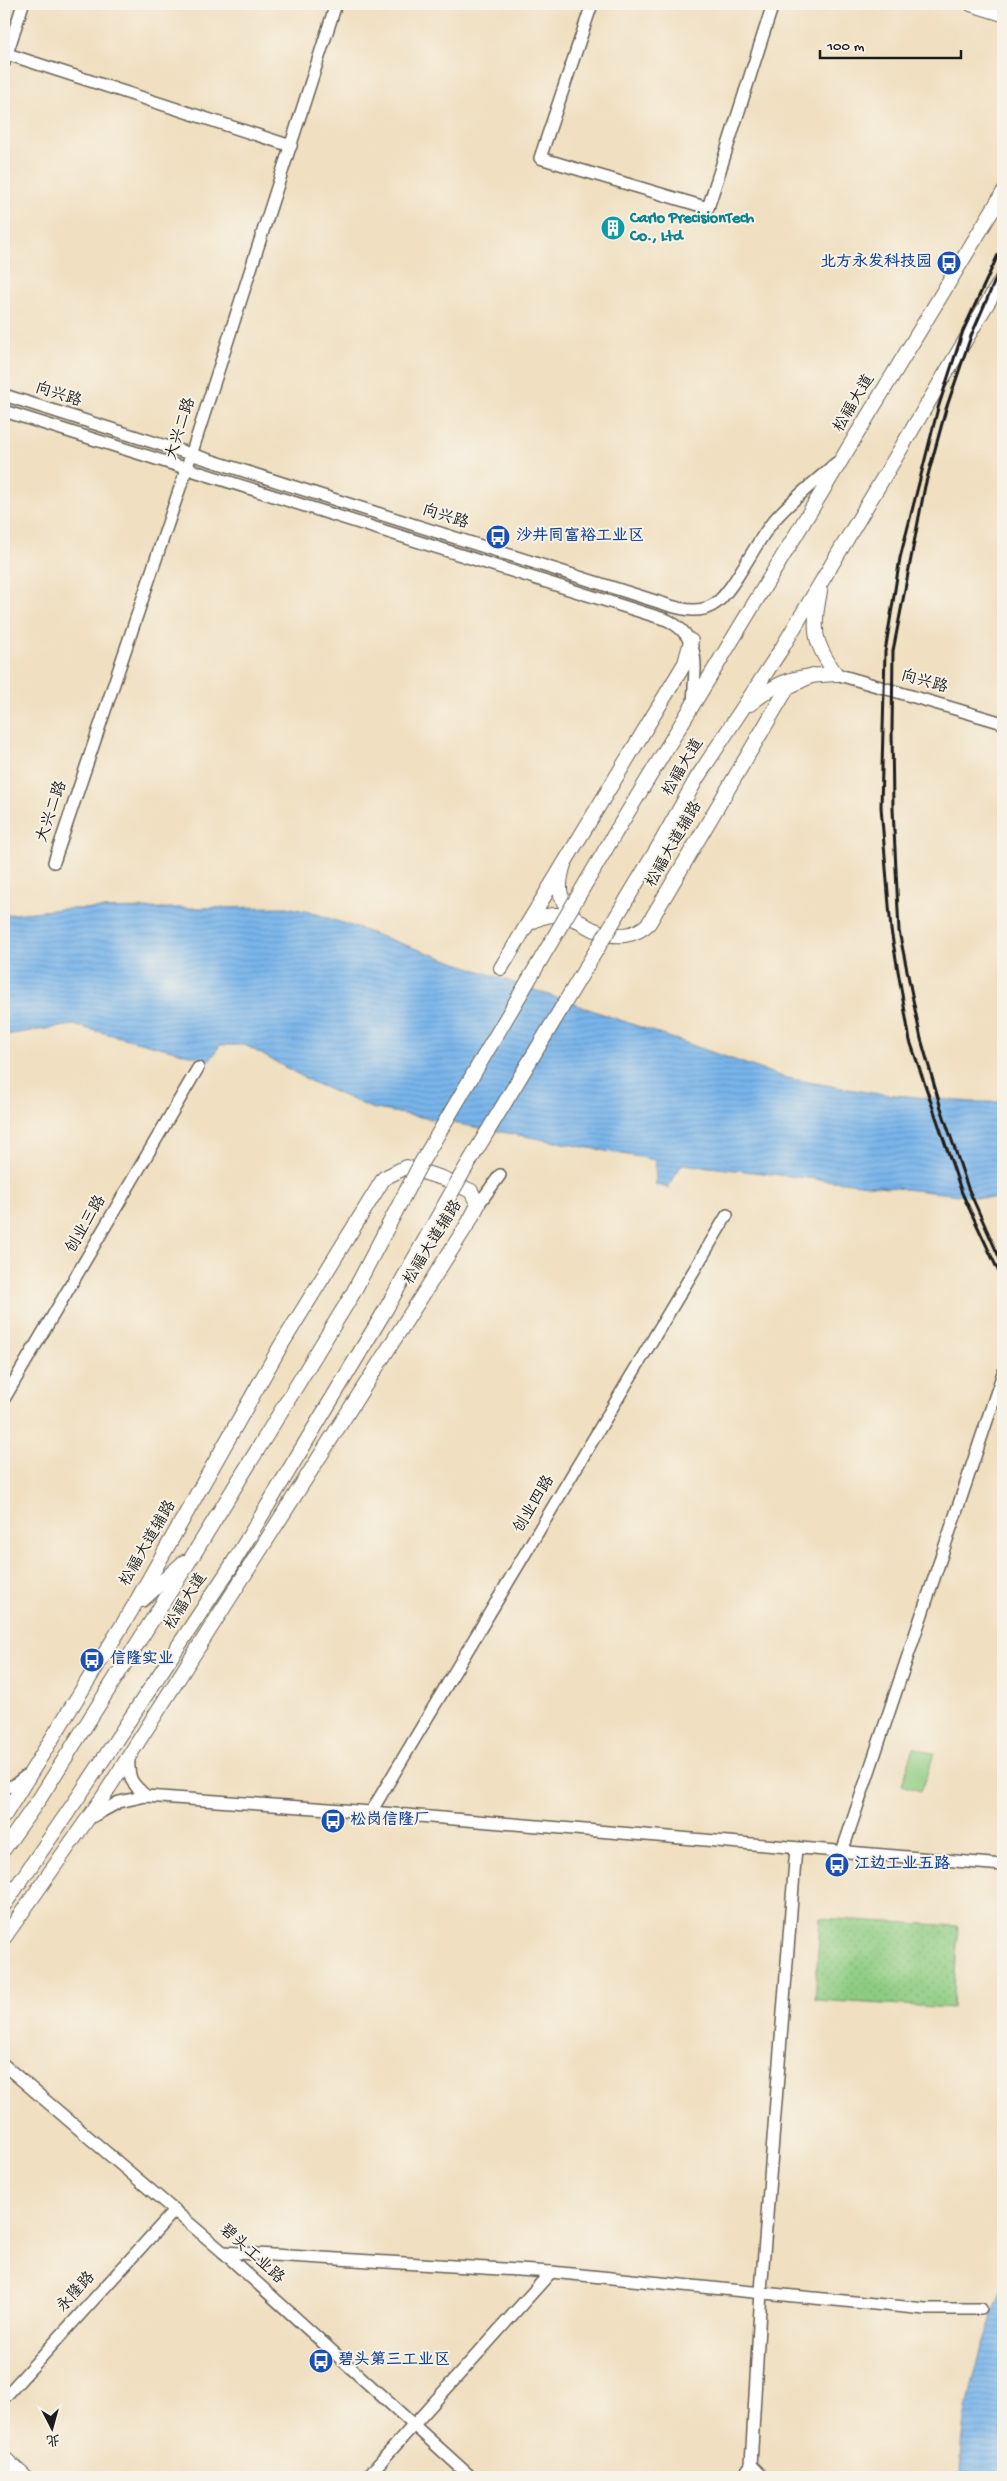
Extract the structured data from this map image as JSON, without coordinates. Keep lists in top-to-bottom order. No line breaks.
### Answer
{"streets":{"main road":["松福大道","松福大道辅路"],"street":["向兴路","大兴二路","创业三路","创业四路","碧头工业路","永隆路"]},"crossings":[["向兴路","松福大道"],["向兴路","大兴二路"],["向兴路","松福大道辅路"],["松福大道","松福大道辅路"],["碧头工业路","永隆路"]],"places":{"building":["Carlo PrecisionTech Co., Ltd"],"bus stop":["北方永发科技园","沙井同富裕工业区","信隆实业","松岗信隆厂","江边工业五路","碧头第三工业区"]},"scale_bar":"100 m","north":"bottom"}
